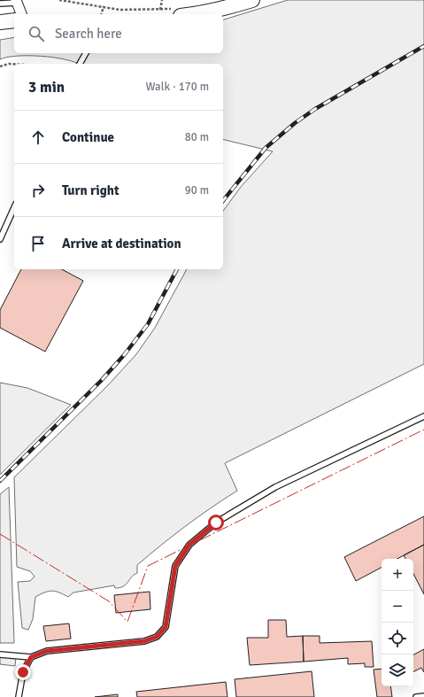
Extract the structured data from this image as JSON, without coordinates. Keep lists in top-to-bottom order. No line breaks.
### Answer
{"page":{"search":"Search here","heading":["3 min","Walk · 170 m"],"list":[["Continue","80 m"],["Turn right","90 m"],"Arrive at destination"],"map_buttons":["+","−"]}}
